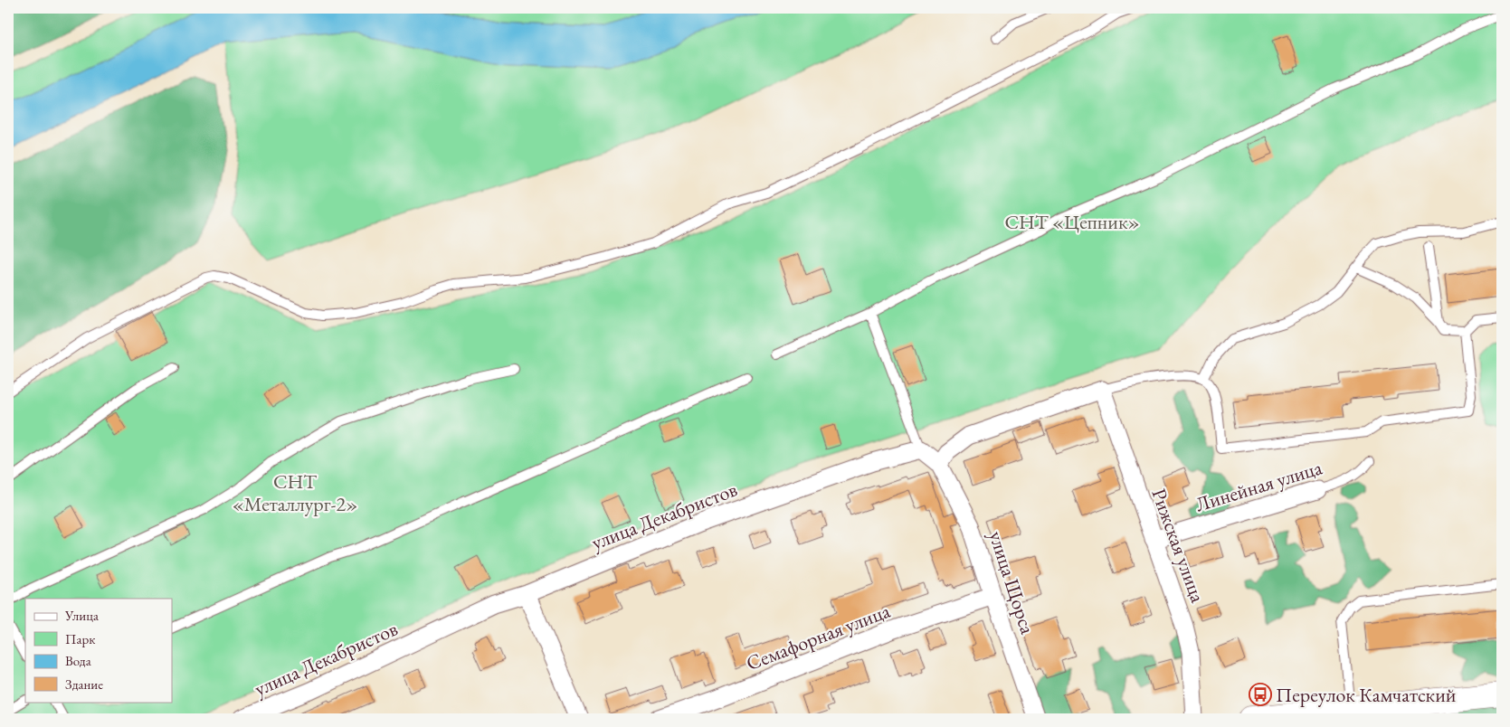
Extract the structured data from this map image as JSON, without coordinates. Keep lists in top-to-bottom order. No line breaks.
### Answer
{"streets":{"street":["Линейная улица","улица Декабристов","Рижская улица","улица Щорса","Семафорная улица"]},"crossings":[["Линейная улица","Рижская улица"],["улица Щорса","Семафорная улица"]],"parks":["СНТ «Цепник»","СНТ «Металлург-2»"],"places":{"bus stop":["Переулок Камчатский"]},"legend":["Улица","Парк","Вода","Здание"]}
